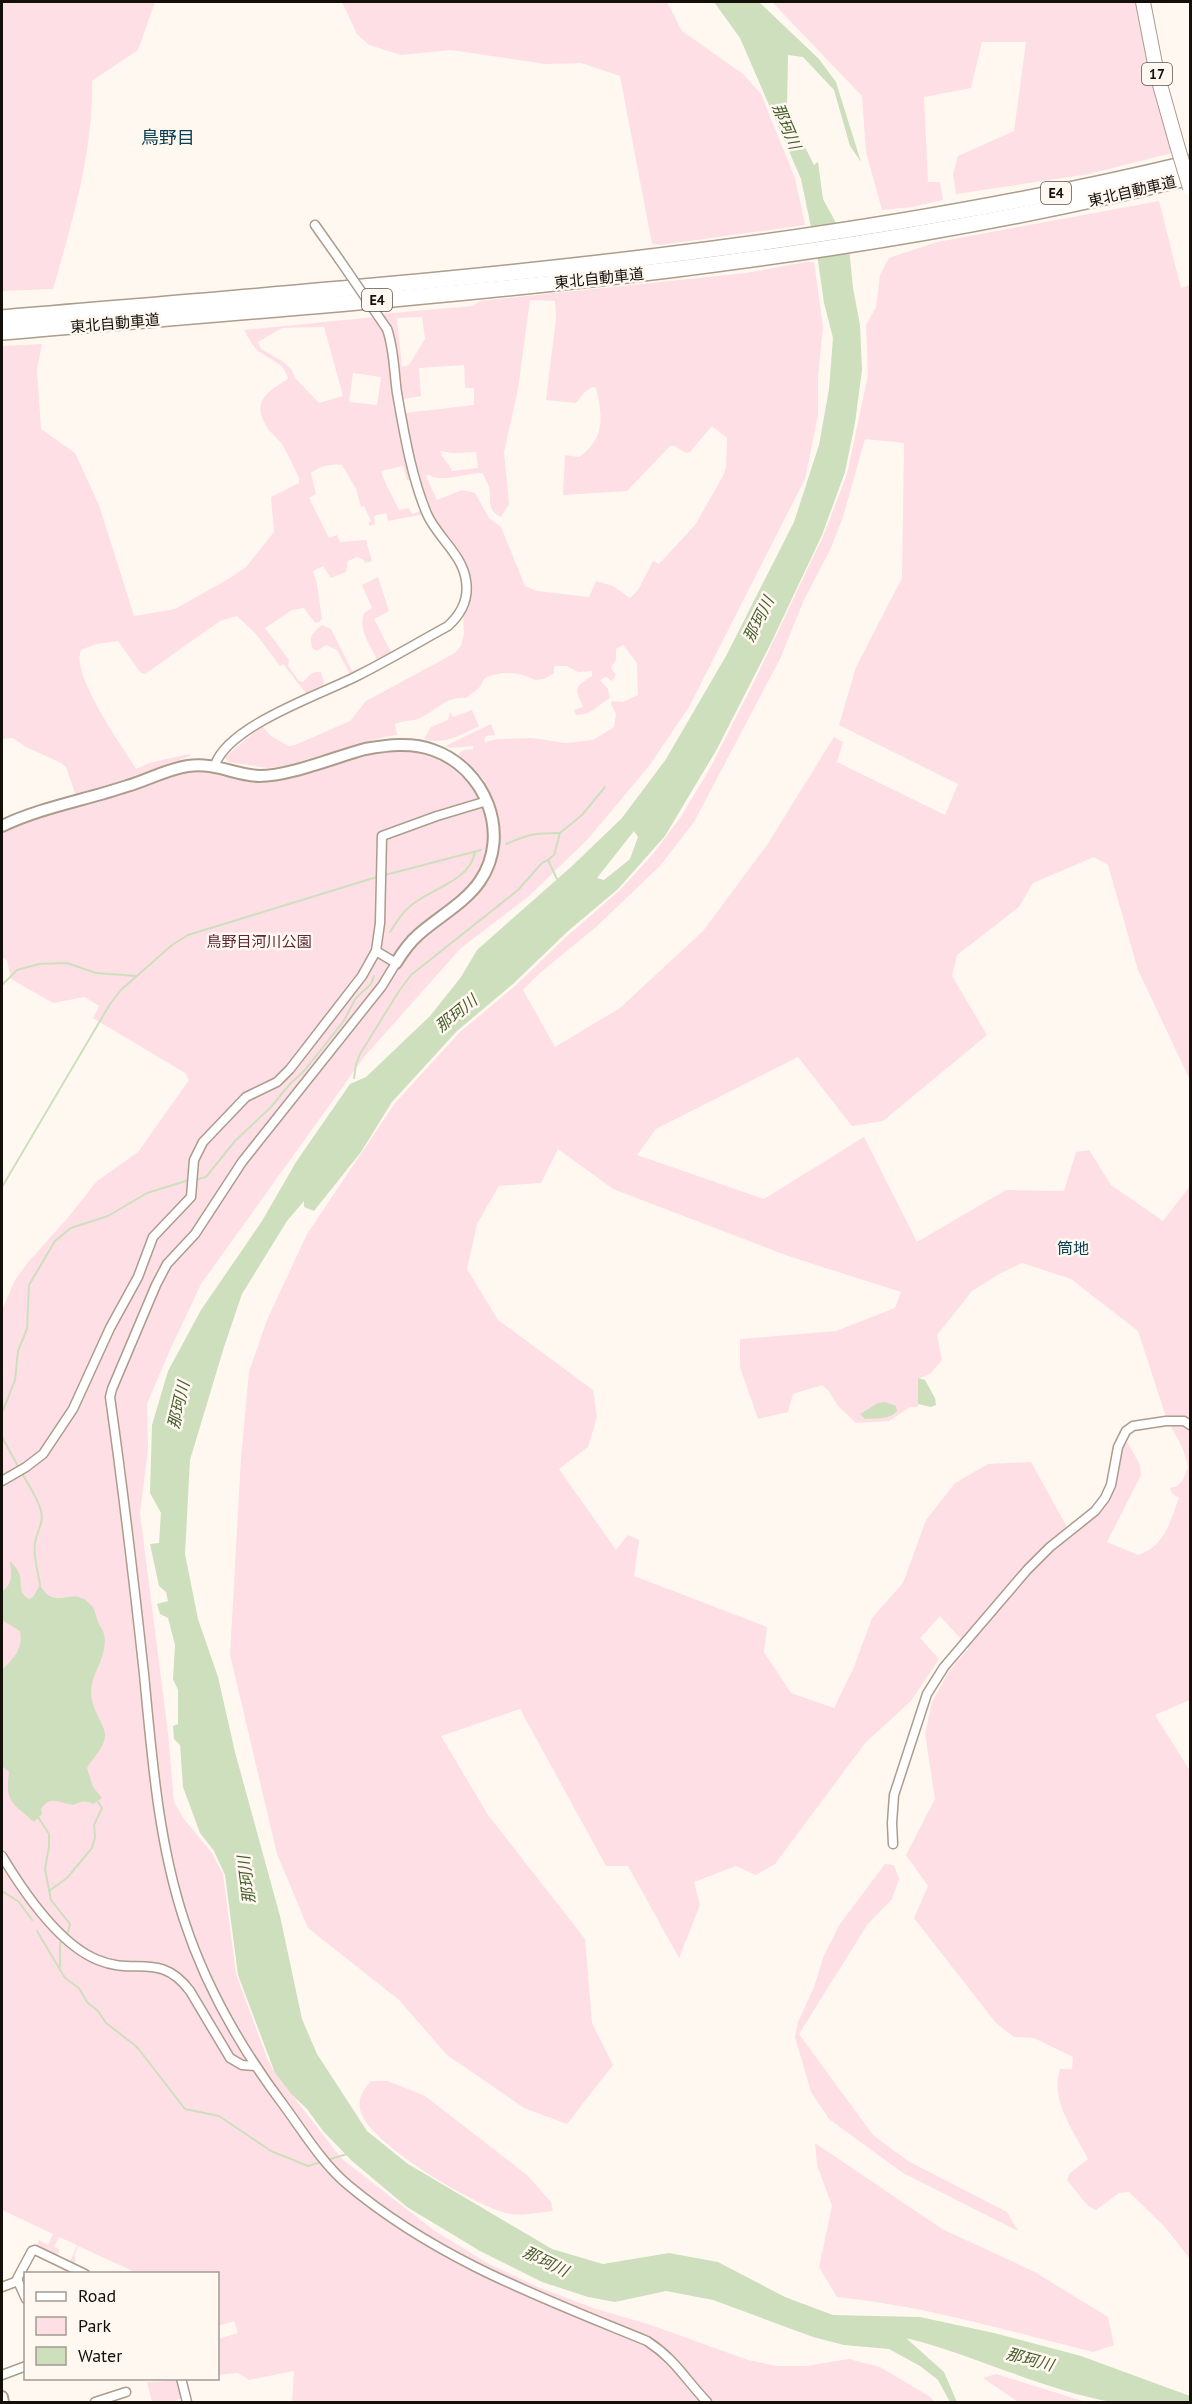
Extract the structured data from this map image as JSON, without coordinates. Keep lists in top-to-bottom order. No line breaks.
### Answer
{"streets":{"highway":["東北自動車道","E4"],"main road":["17"]},"districts":["鳥野目","筒地"],"water":["那珂川"],"parks":["鳥野目河川公園"],"legend":["Road","Park","Water"]}
